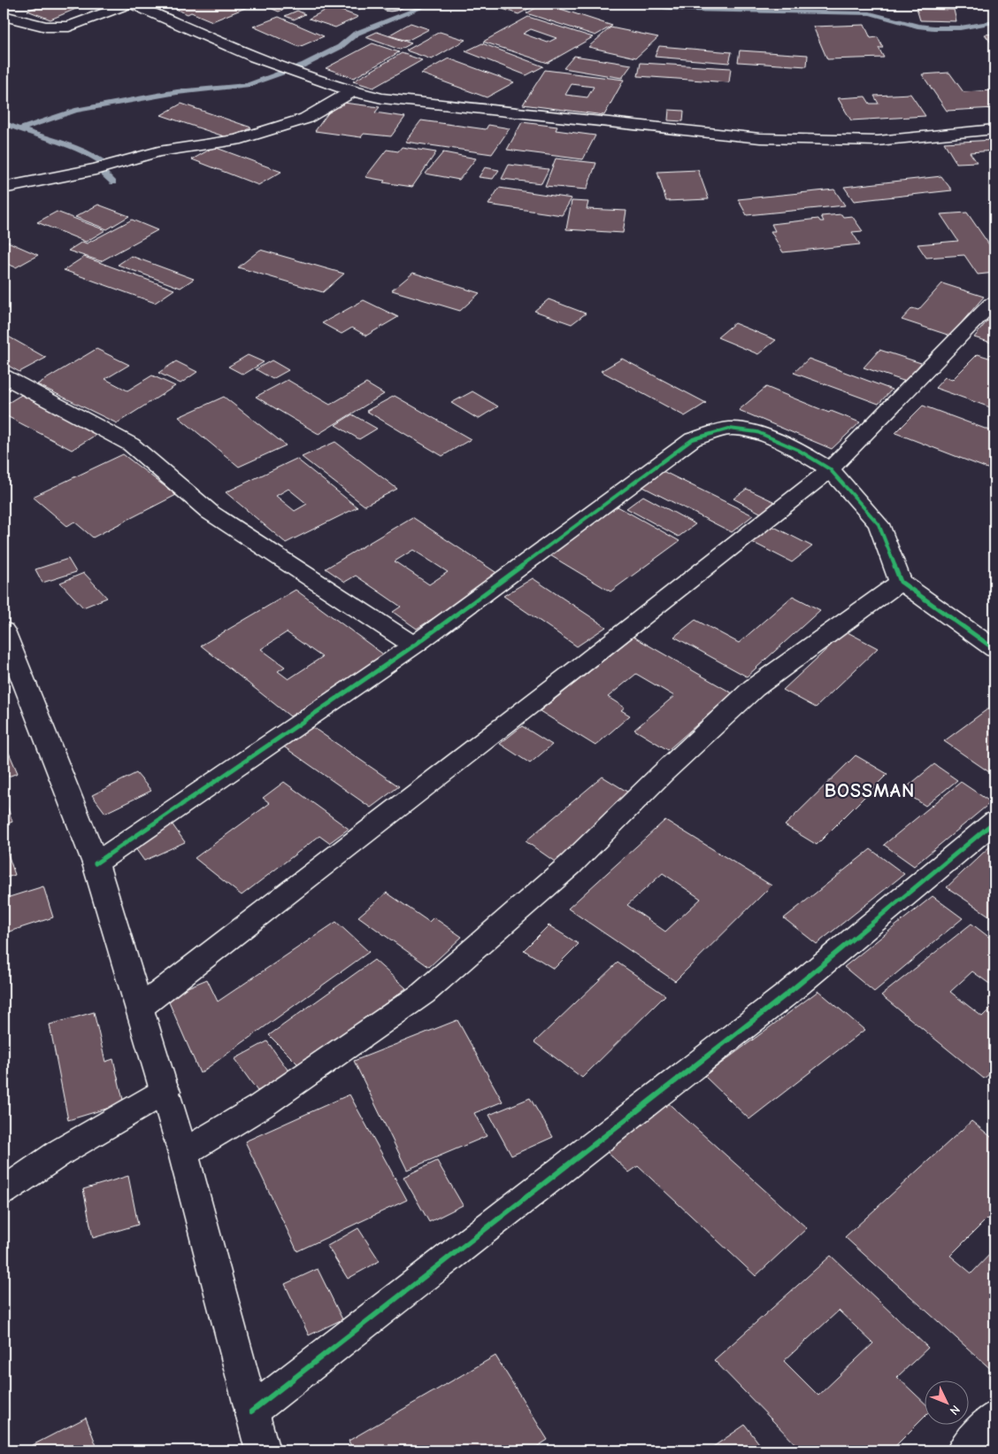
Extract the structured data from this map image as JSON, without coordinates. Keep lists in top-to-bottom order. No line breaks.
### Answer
{"districts":["BOSSMAN"],"north":"bottom right"}
